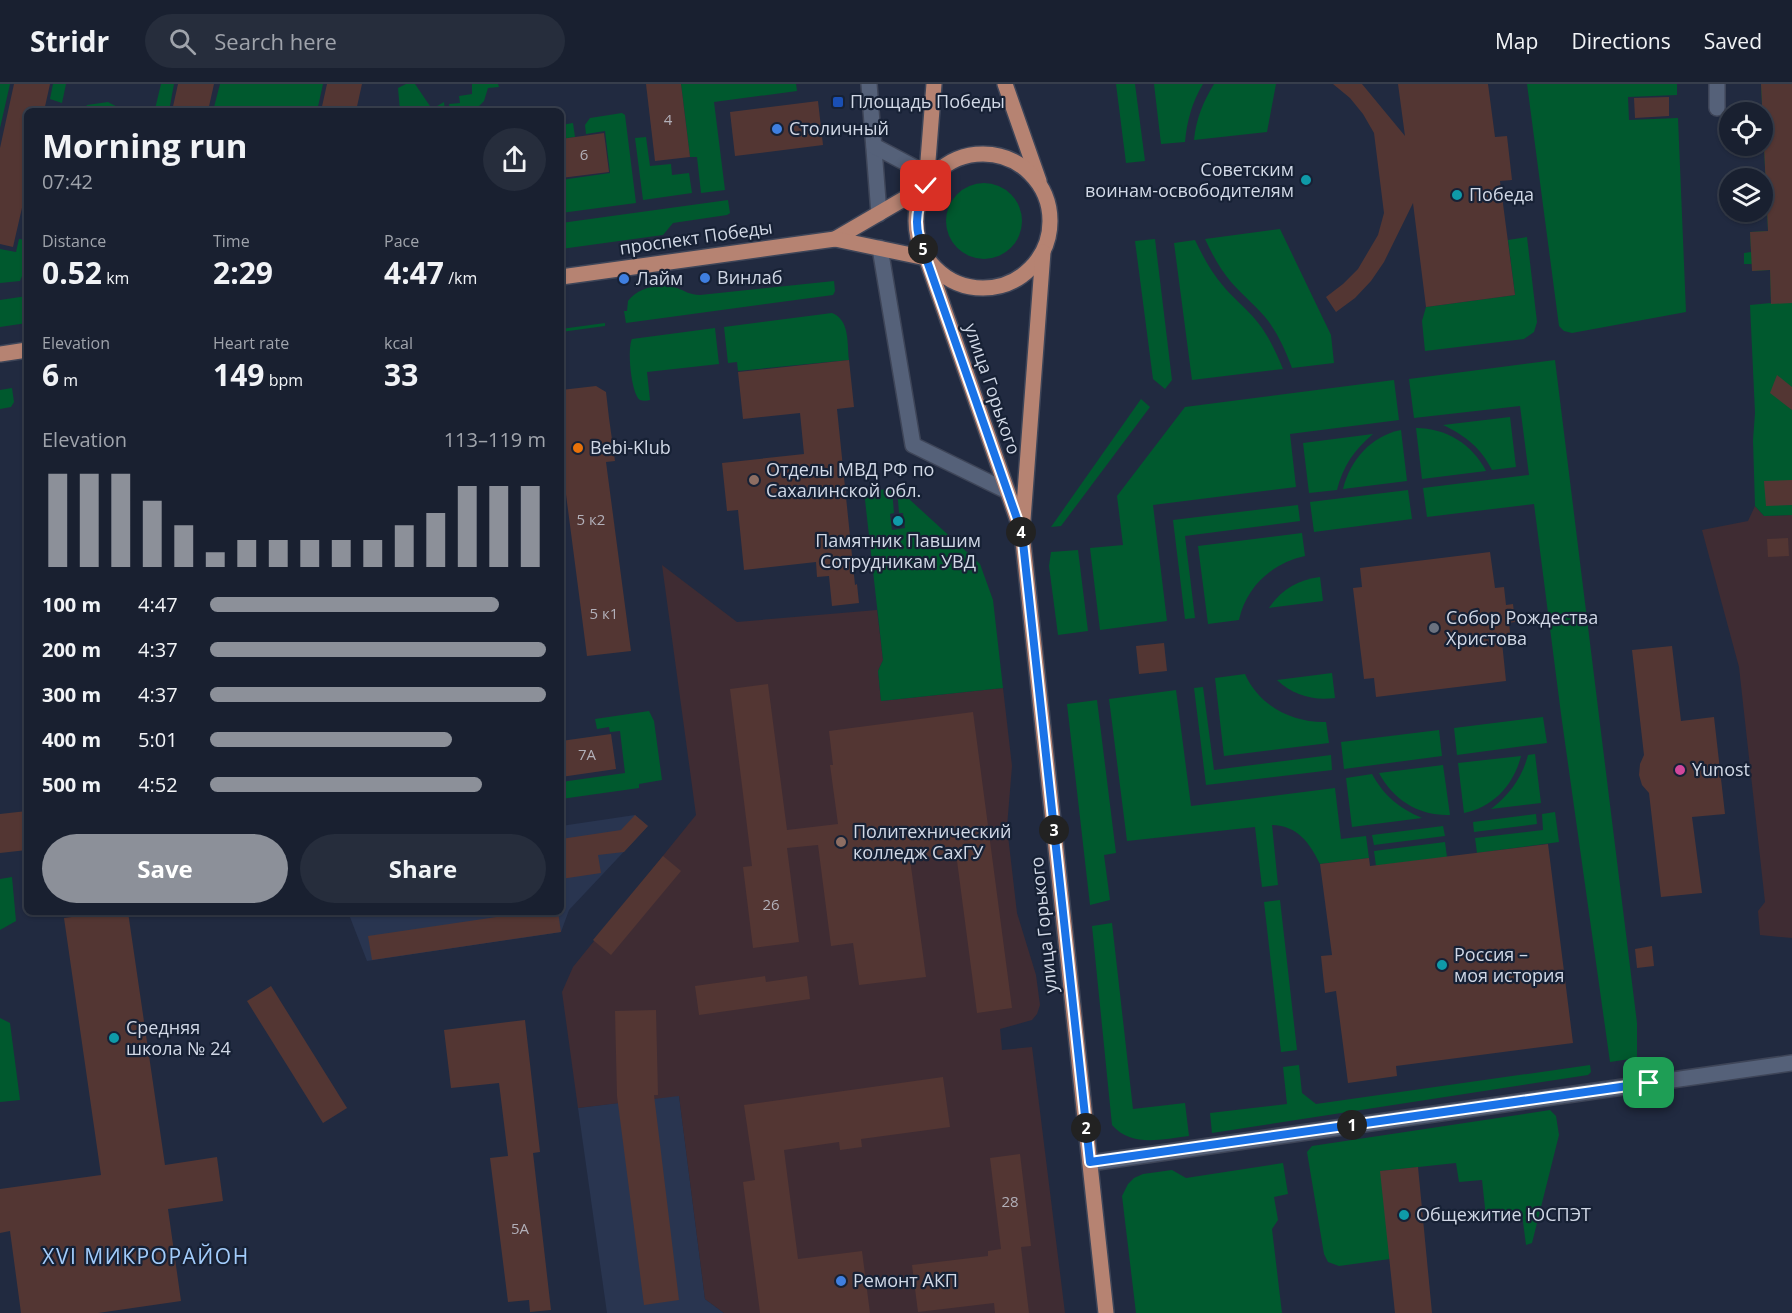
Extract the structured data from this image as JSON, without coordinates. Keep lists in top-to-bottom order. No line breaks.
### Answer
{"streets":{"main road":["проспект Победы","улица Горького"]},"crossings":[["проспект Победы","улица Горького"]],"districts":["XVI МИКРОРАЙОН"],"places":{"transit":["Площадь Победы"],"other":["Столичный","Советским воинам-освободителям","Победа","Винлаб","Лайм","Bebi-Klub","Отделы МВД РФ по Сахалинской обл.","Памятник Павшим Сотрудникам УВД","Собор Рождества Христова","Yunost","Политехнический колледж СахГУ","Россия – моя история","Средняя школа № 24","Общежитие ЮСПЭТ","Ремонт АКП"]},"house_numbers":["4","6","5 к2","5 к1","7А","26","28","5А"],"page":{"header":"Stridr","search":"Search here","nav":["Map","Directions","Saved"],"heading":["Morning run","07:42"],"stats":[["Distance","0.52 km"],["Time","2:29"],["Pace","4:47 /km"],["Elevation","6 m"],["Heart rate","149 bpm"],["kcal","33"]],"pins":["5","4","3","1","2"],"chart":["Elevation","113–119 m"],"list":[{"name":"100 m","note":"4:47"},{"name":"200 m","note":"4:37"},{"name":"300 m","note":"4:37"},{"name":"400 m","note":"5:01"},{"name":"500 m","note":"4:52"}],"buttons":["Save","Share"]}}
